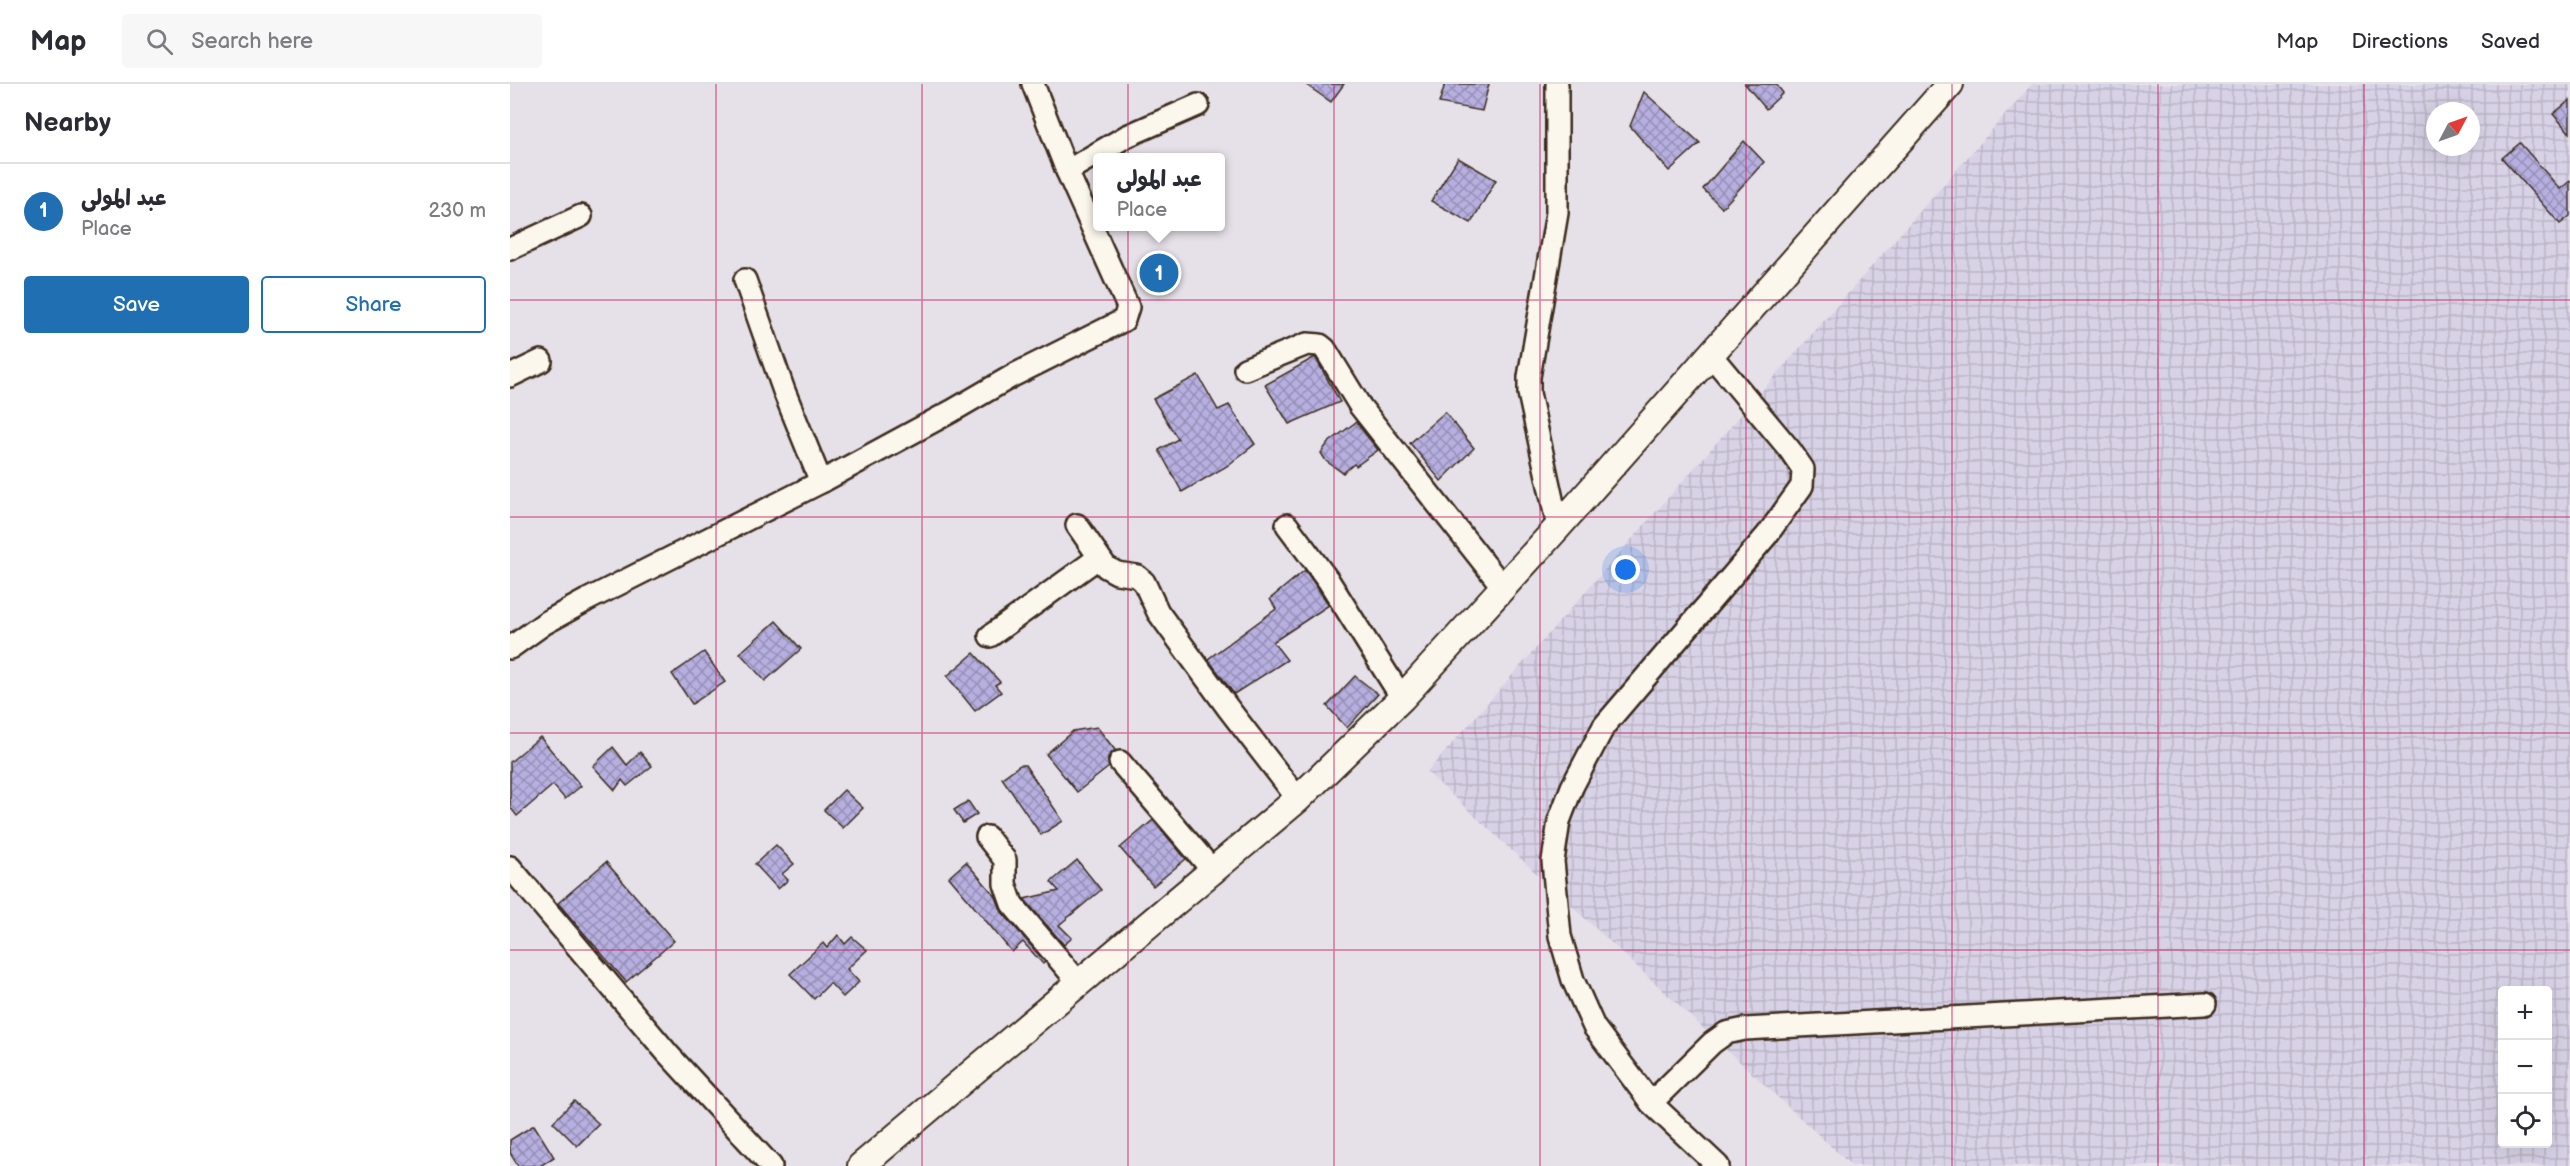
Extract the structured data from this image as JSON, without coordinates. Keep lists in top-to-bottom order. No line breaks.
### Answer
{"north":"top right","page":{"header":"Map","search":"Search here","nav":["Map","Directions","Saved"],"heading":"Nearby","popup":["عبد المولى","Place"],"list":[{"mark":"1","name":"عبد المولى","note":"Place","value":"230 m"}],"pins":"1","buttons":["Save","Share"],"map_buttons":["+","−"]}}
